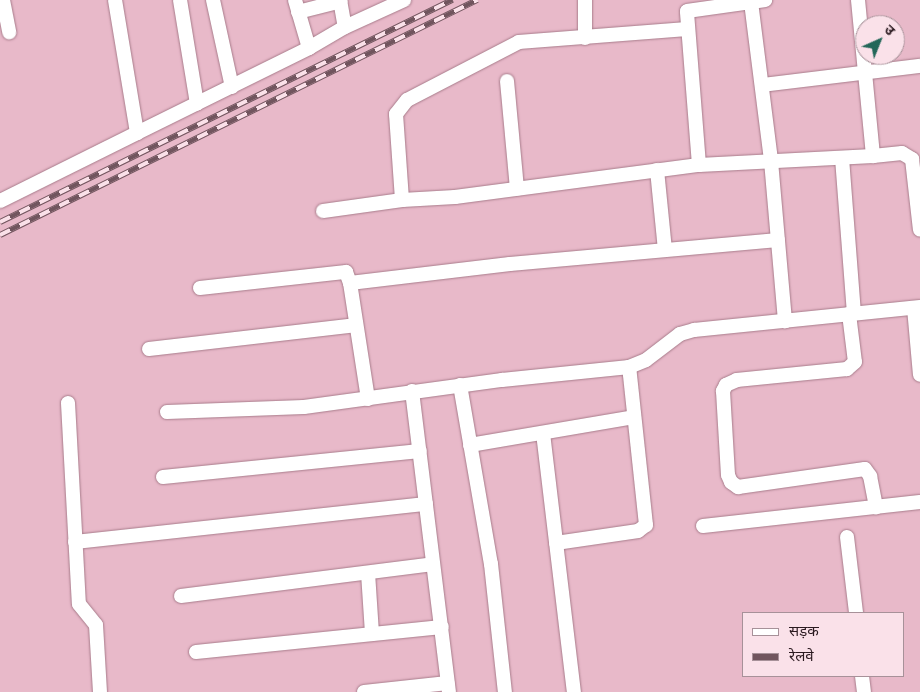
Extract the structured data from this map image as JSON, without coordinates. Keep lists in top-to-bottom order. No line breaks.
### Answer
{"legend":["सड़क","रेलवे"],"north":"top right"}
